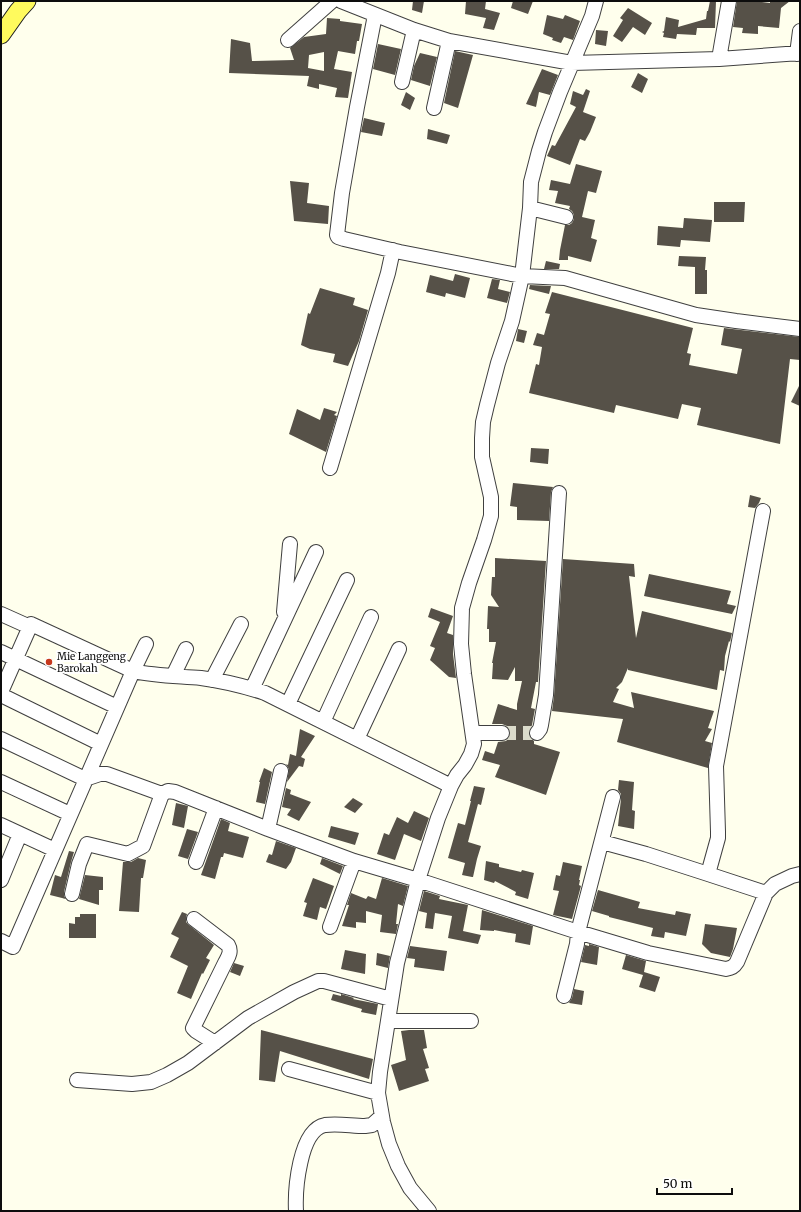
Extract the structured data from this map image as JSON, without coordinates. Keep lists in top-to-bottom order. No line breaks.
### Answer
{"places":["Mie Langgeng Barokah"],"scale_bar":"50 m"}
